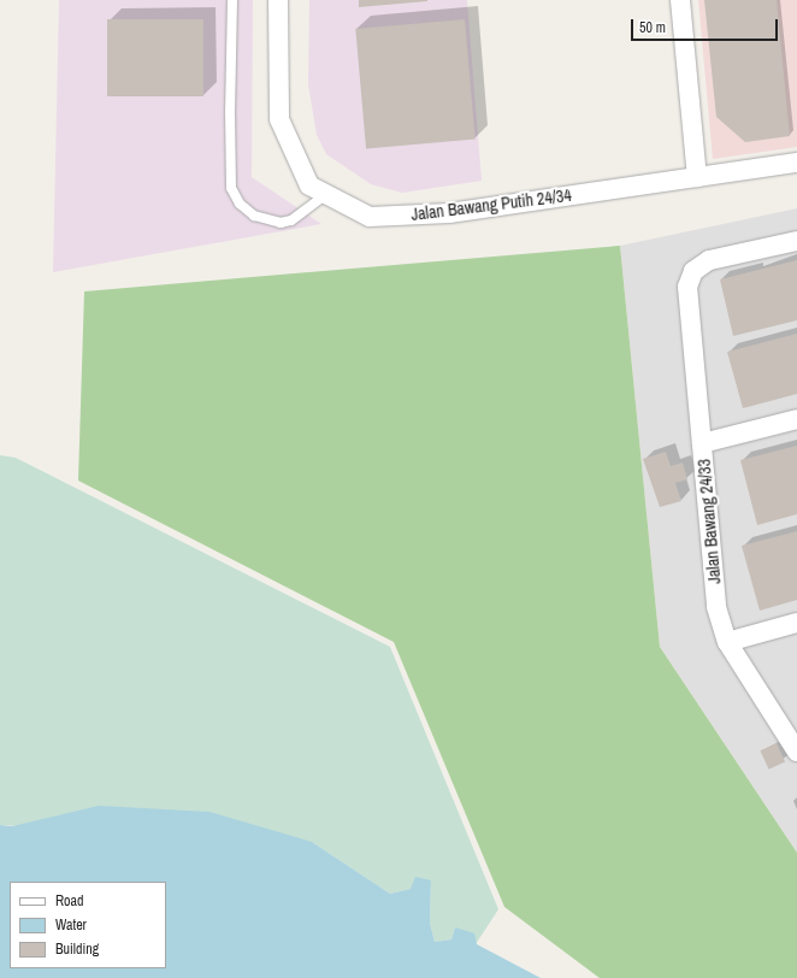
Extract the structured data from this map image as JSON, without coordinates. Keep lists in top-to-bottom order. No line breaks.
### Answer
{"streets":{"street":["Jalan Bawang Putih 24/34","Jalan Bawang 24/33"]},"legend":["Road","Water","Building"],"scale_bar":"50 m"}
